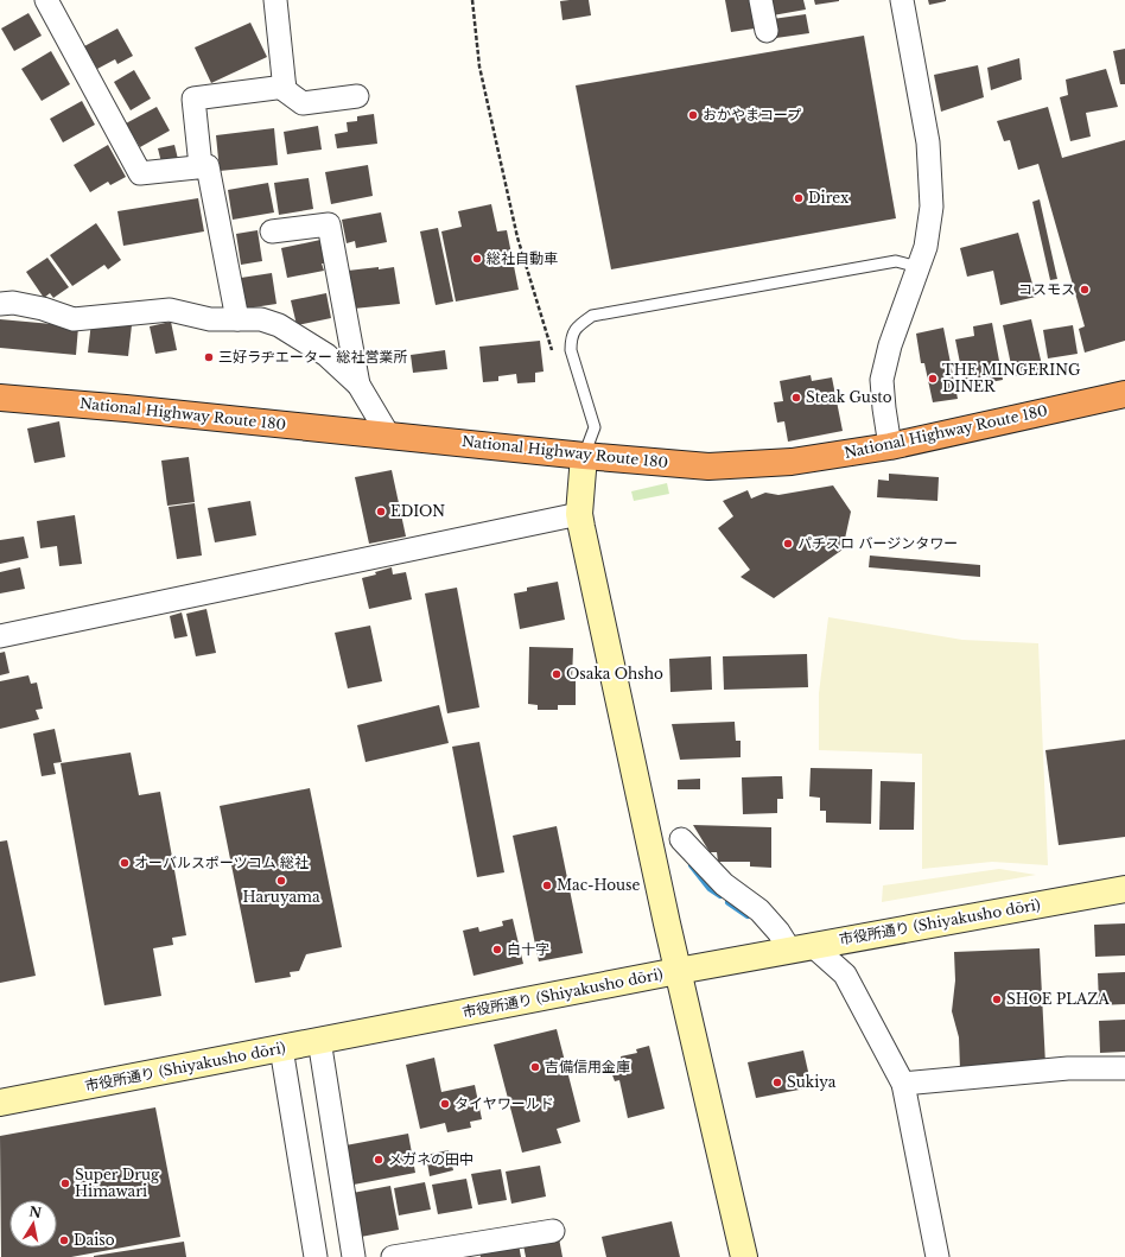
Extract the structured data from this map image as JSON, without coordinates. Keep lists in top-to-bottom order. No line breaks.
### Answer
{"streets":{"highway":["National Highway Route 180"],"street":["市役所通り (Shiyakusho dōri)"]},"places":["おかやまコープ","Direx","総社自動車","コスモス","三好ラヂエーター 総社営業所","THE MINGERING DINER","Steak Gusto","EDION","パチスロ バージンタワー","Osaka Ohsho","オーバルスポーツコム 総社","Haruyama","Mac-House","白十字","SHOE PLAZA","吉備信用金庫","Sukiya","タイヤワールド","メガネの田中","Super Drug Himawari","Daiso"],"north":"top"}
